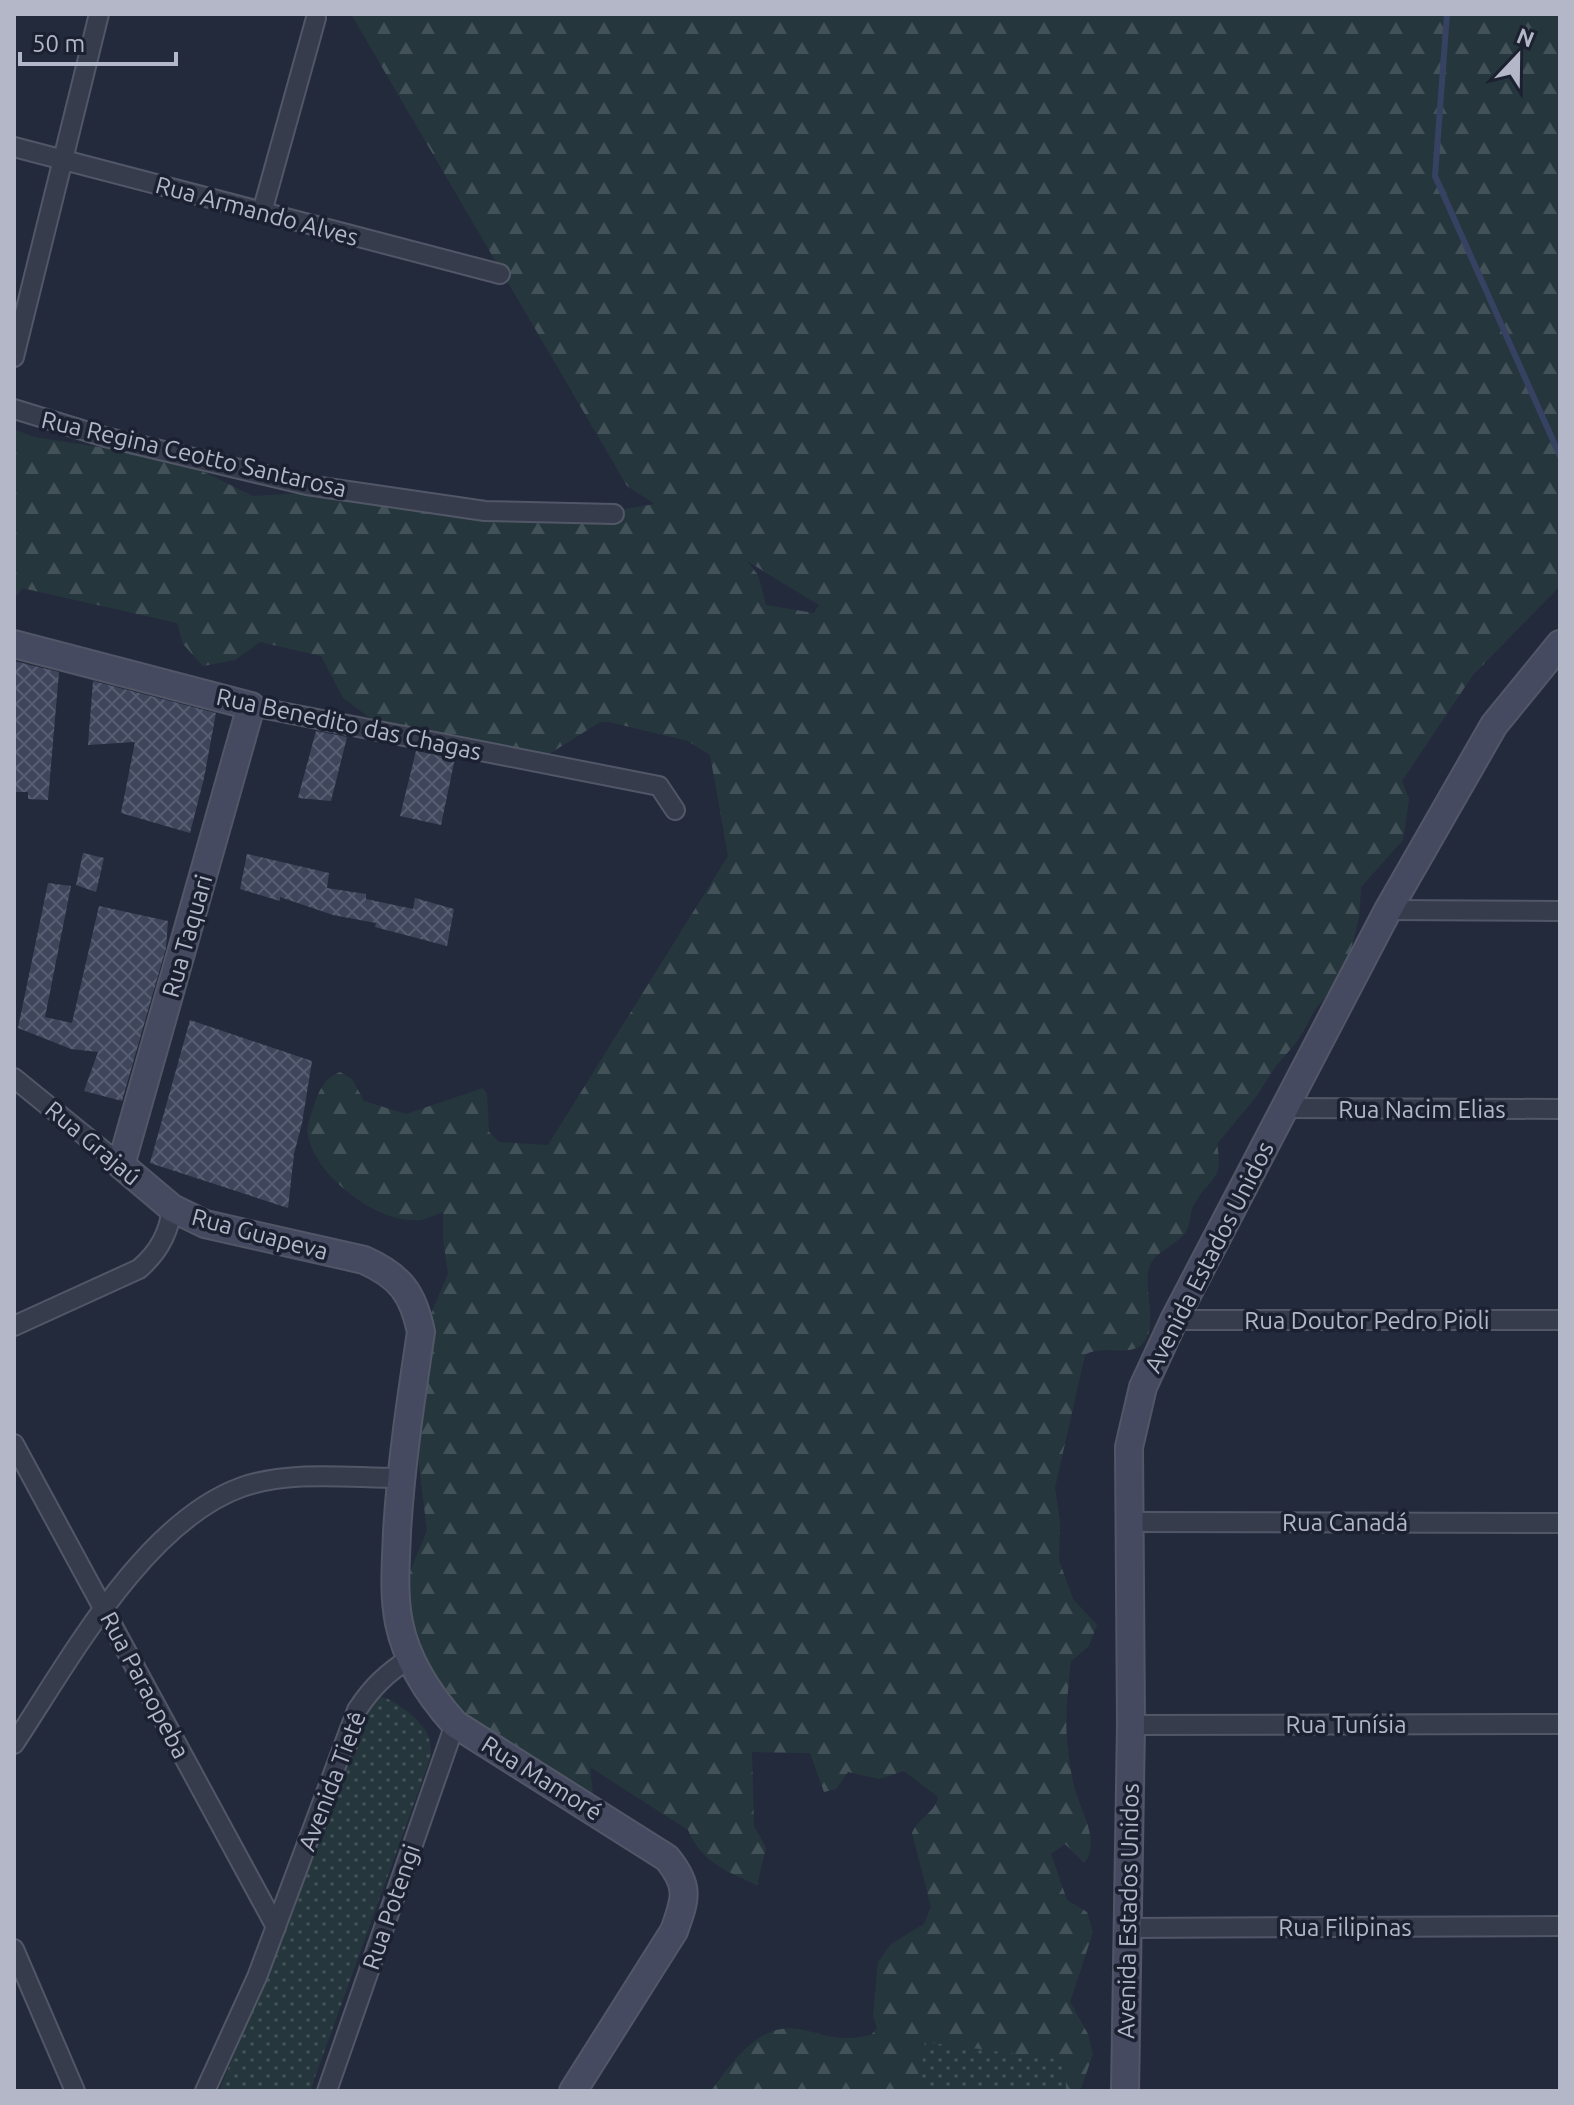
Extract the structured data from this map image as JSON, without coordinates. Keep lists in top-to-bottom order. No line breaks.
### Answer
{"streets":{"street":["Rua Armando Alves","Rua Regina Ceotto Santarosa","Rua Benedito das Chagas","Rua Taquari","Rua Nacim Elias","Rua Grajaú","Rua Guapeva","Avenida Estados Unidos","Rua Doutor Pedro Pioli","Rua Canadá","Rua Paraopeba","Rua Tunísia","Rua Mamoré","Avenida Tietê","Rua Potengi","Rua Filipinas"]},"crossings":[["Rua Benedito das Chagas","Rua Taquari"],["Rua Taquari","Rua Grajaú"],["Rua Nacim Elias","Avenida Estados Unidos"],["Rua Grajaú","Rua Guapeva"],["Avenida Estados Unidos","Rua Doutor Pedro Pioli"],["Avenida Estados Unidos","Rua Canadá"],["Avenida Estados Unidos","Rua Tunísia"],["Avenida Estados Unidos","Rua Filipinas"],["Rua Paraopeba","Avenida Tietê"],["Rua Mamoré","Avenida Tietê"],["Rua Mamoré","Rua Potengi"]],"scale_bar":"50 m","north":"top"}
